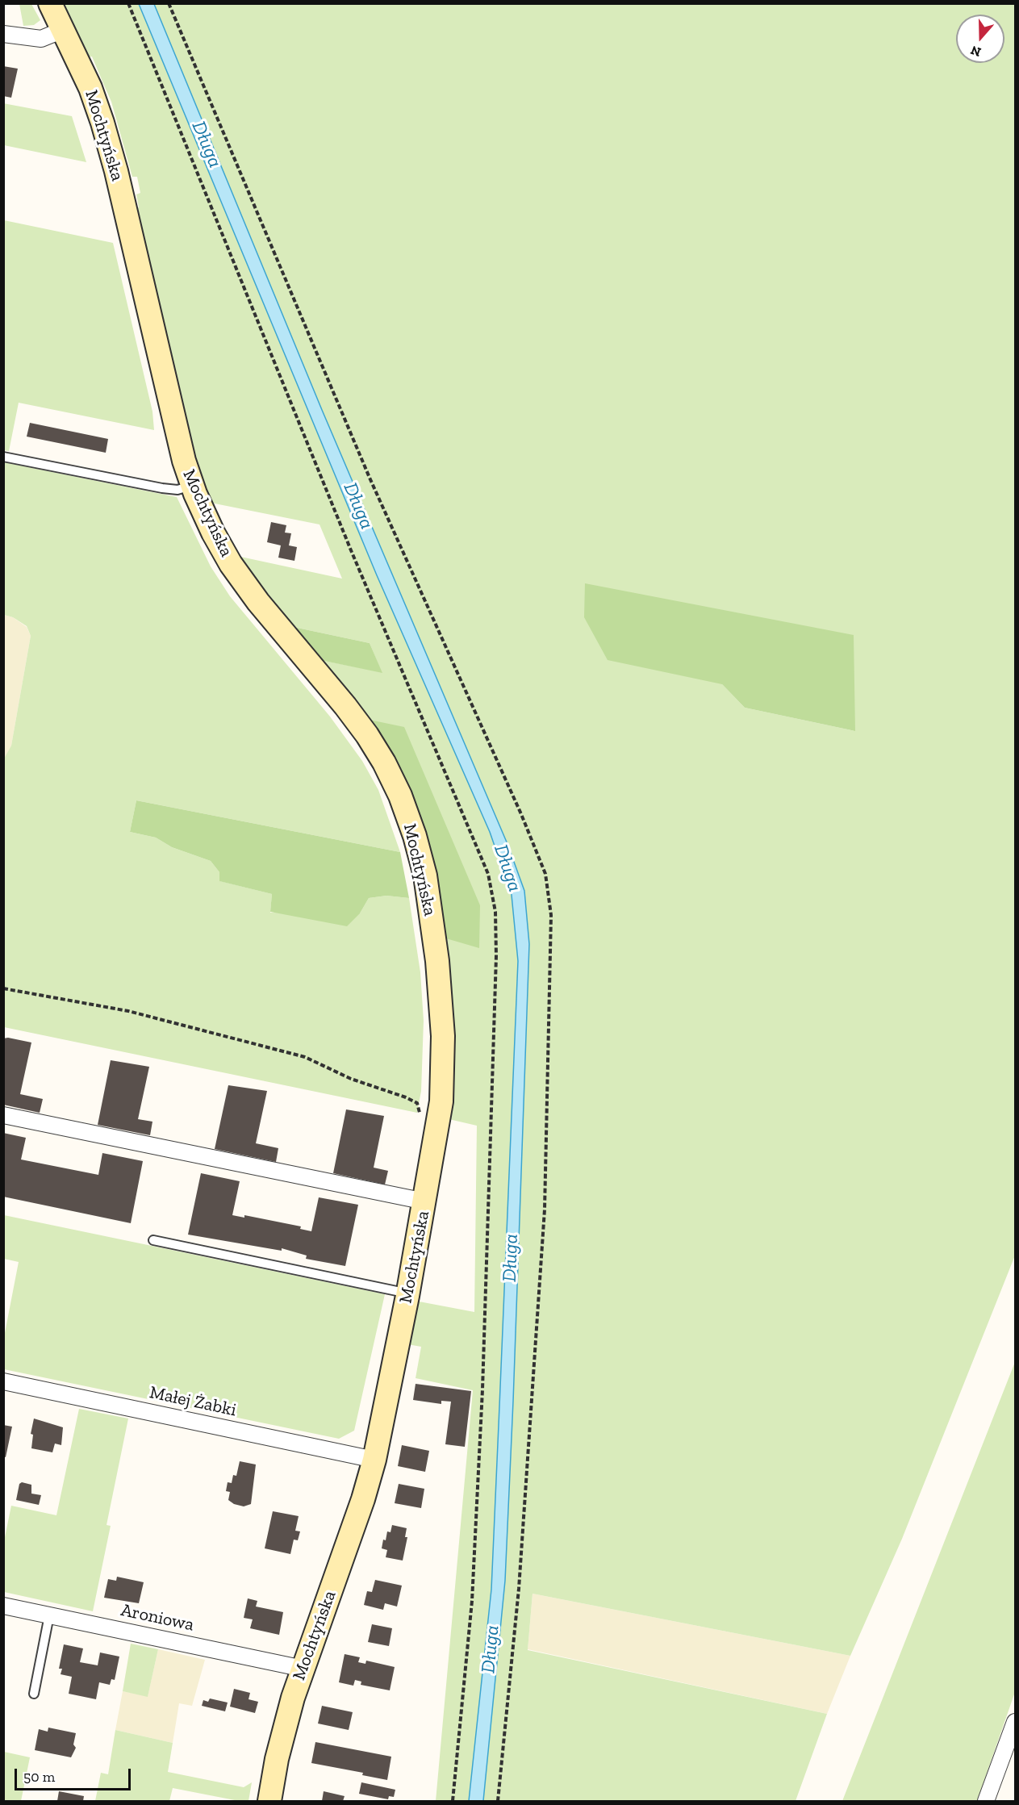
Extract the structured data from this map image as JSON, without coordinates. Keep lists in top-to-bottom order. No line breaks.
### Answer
{"streets":{"street":["Mochtyńska","Małej Żabki","Aroniowa"]},"crossings":[["Mochtyńska","Małej Żabki"],["Mochtyńska","Aroniowa"]],"water":["Długa"],"scale_bar":"50 m","north":"bottom"}
